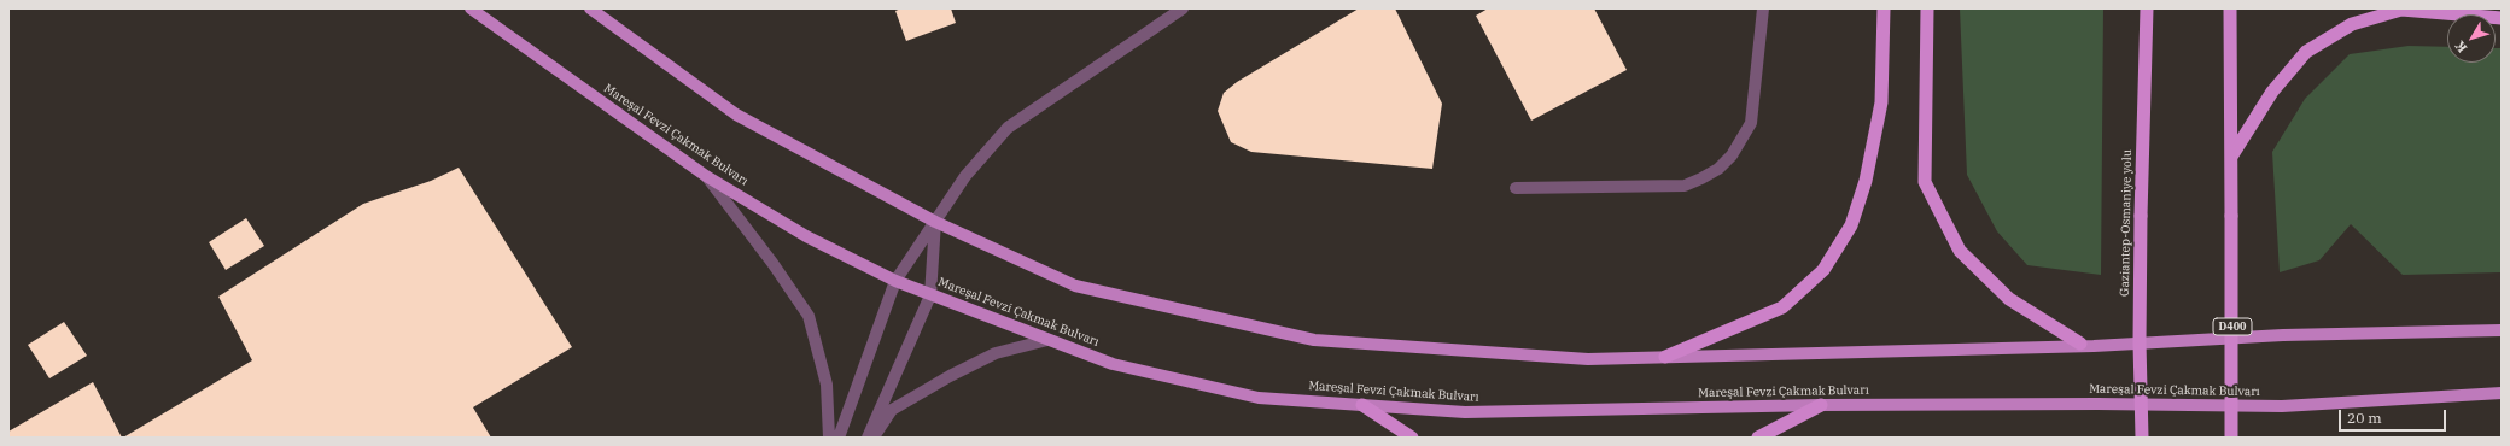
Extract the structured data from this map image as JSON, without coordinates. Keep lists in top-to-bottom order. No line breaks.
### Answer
{"streets":{"highway":["Gaziantep-Osmaniye yolu","D400"],"main road":["Mareşal Fevzi Çakmak Bulvarı"]},"scale_bar":"20 m","north":"bottom left"}
